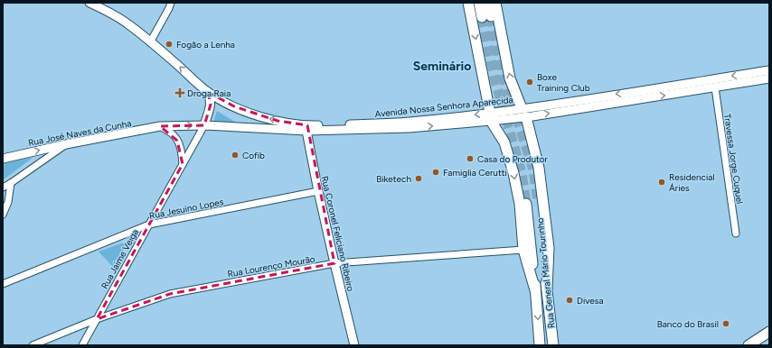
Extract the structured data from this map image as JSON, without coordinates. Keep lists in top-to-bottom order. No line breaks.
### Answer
{"streets":{"main road":["Avenida Nossa Senhora Aparecida","Rua José Naves da Cunha","Rua Coronel Feliciano Ribeiro","Rua General Mário Tourinho"],"street":["Travessa Jorge Cuquel","Rua Jesuino Lopes","Rua Jaime Veiga","Rua Lourenço Mourão"]},"crossings":[["Avenida Nossa Senhora Aparecida","Rua José Naves da Cunha"],["Avenida Nossa Senhora Aparecida","Travessa Jorge Cuquel"],["Avenida Nossa Senhora Aparecida","Rua Coronel Feliciano Ribeiro"],["Rua José Naves da Cunha","Rua Coronel Feliciano Ribeiro"],["Rua José Naves da Cunha","Rua Jaime Veiga"],["Rua Jesuino Lopes","Rua Coronel Feliciano Ribeiro"],["Rua Jesuino Lopes","Rua Jaime Veiga"],["Rua Coronel Feliciano Ribeiro","Rua Lourenço Mourão"],["Rua Jaime Veiga","Rua Lourenço Mourão"]],"one_way":["Rua José Naves da Cunha"],"districts":["Seminário"],"places":{"other":["Fogão a Lenha","Boxe Training Club","Cofib","Casa do Produtor","Famiglia Cerutti","Biketech","Residencial Áries","Divesa","Banco do Brasil"],"health":["Droga Raia"]}}
